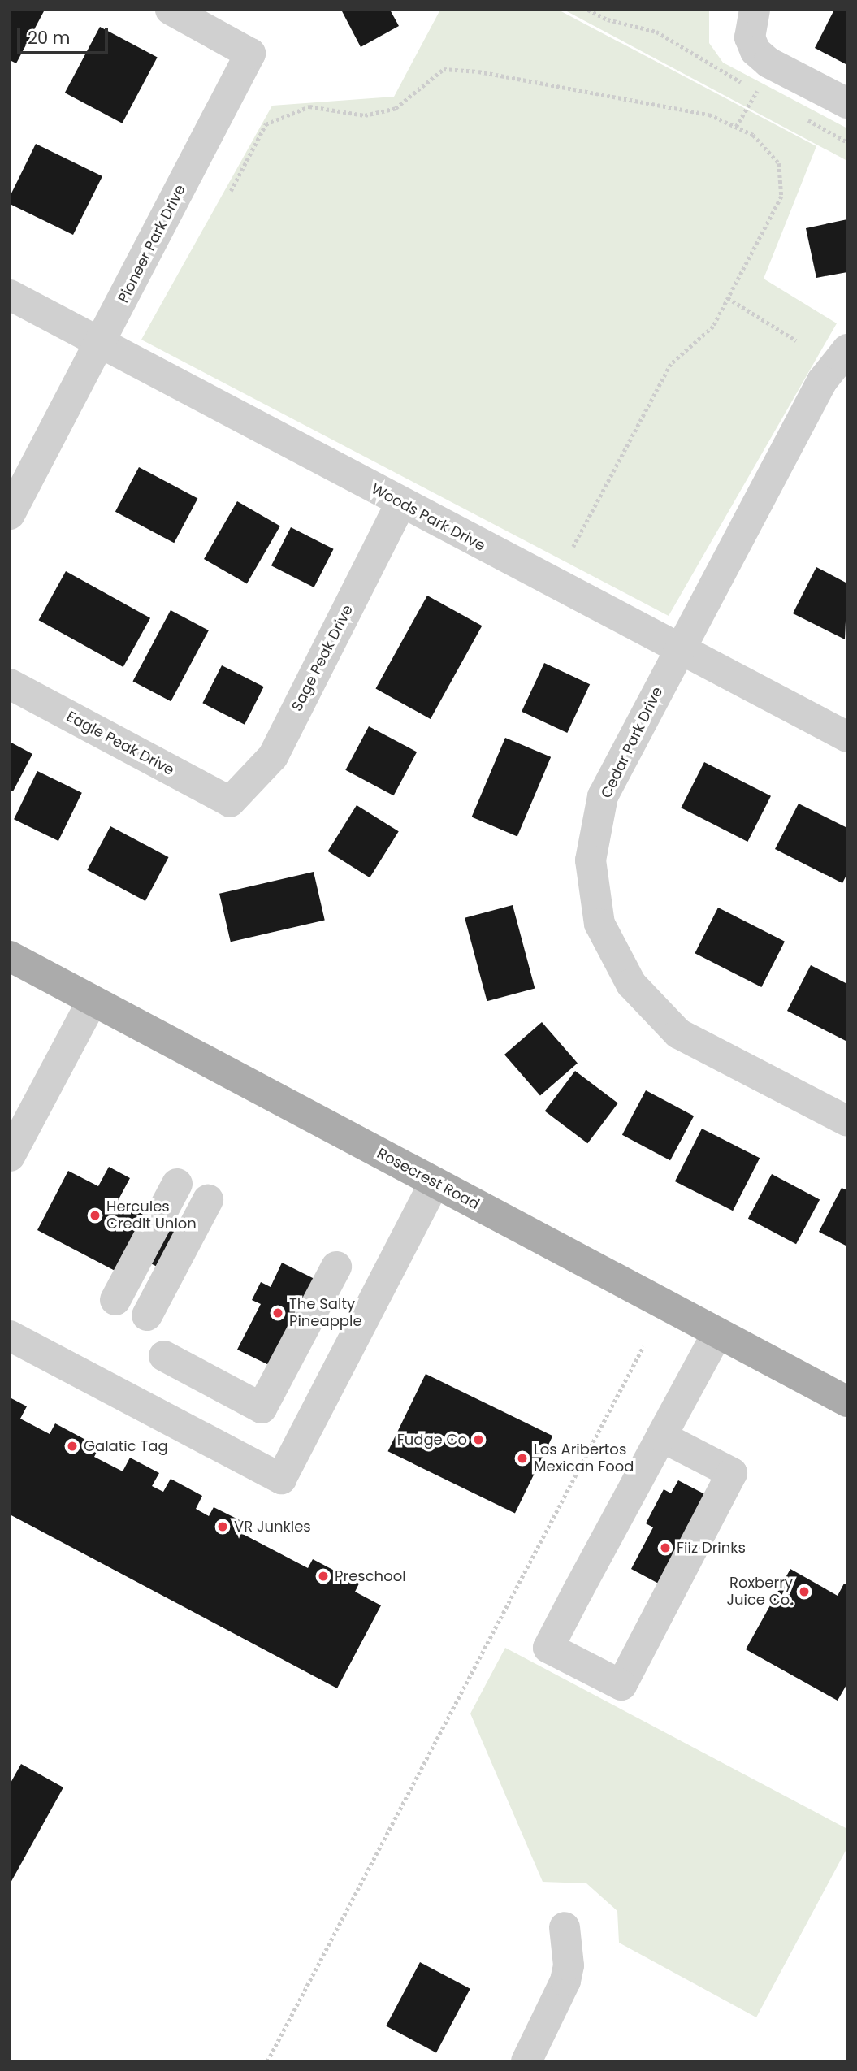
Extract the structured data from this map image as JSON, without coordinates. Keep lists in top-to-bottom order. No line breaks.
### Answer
{"streets":{"main road":["Rosecrest Road"],"street":["Pioneer Park Drive","Woods Park Drive","Sage Peak Drive","Cedar Park Drive","Eagle Peak Drive"]},"crossings":[["Pioneer Park Drive","Woods Park Drive"],["Woods Park Drive","Sage Peak Drive"],["Woods Park Drive","Cedar Park Drive"],["Sage Peak Drive","Eagle Peak Drive"]],"places":["Hercules Credit Union","The Salty Pineapple","Fudge Co","Galatic Tag","Los Aribertos Mexican Food","VR Junkies","Fiiz Drinks","Preschool","Roxberry Juice Co."],"scale_bar":"20 m"}
